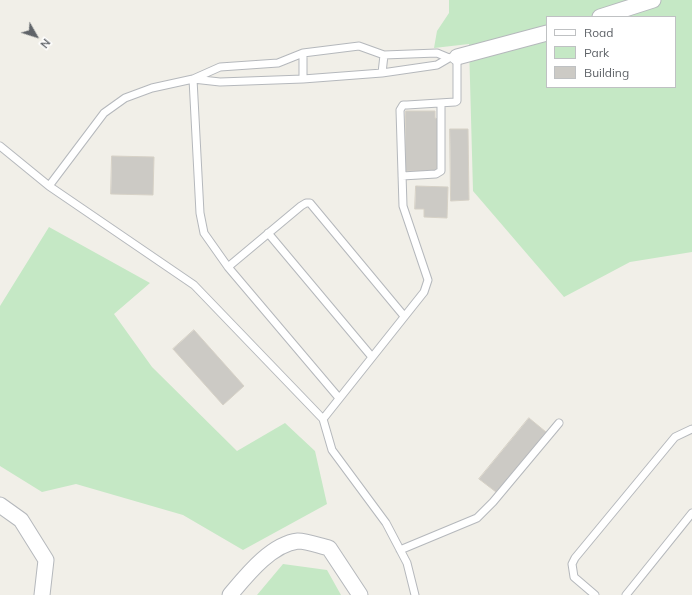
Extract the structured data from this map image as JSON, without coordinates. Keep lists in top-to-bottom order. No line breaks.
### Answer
{"legend":["Road","Park","Building"],"north":"bottom right"}
